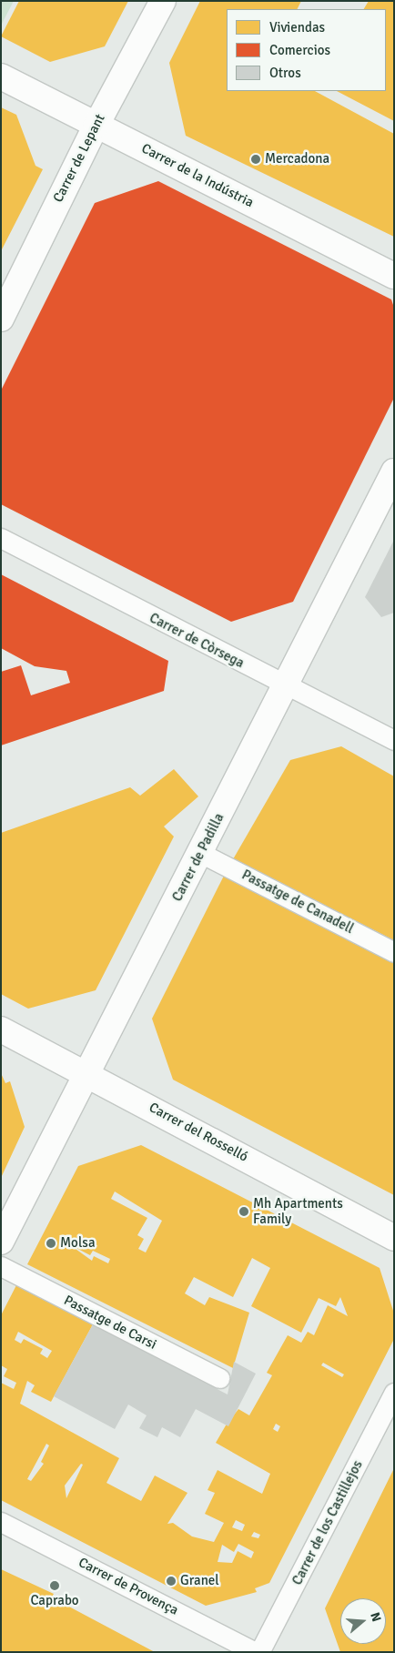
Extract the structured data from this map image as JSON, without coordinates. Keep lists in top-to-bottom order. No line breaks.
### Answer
{"streets":{"main road":["Carrer de Lepant","Carrer de la Indústria","Carrer de Padilla","Carrer del Rosselló"],"street":["Carrer de Còrsega","Passatge de Canadell","Passatge de Carsi","Carrer de los Castillejos","Carrer de Provença"]},"crossings":[["Carrer de Lepant","Carrer de la Indústria"],["Carrer de Còrsega","Carrer de Padilla"],["Carrer de Padilla","Passatge de Canadell"],["Carrer de Padilla","Carrer del Rosselló"]],"places":["Mercadona","Mh Apartments Family","Molsa","Granel","Caprabo"],"legend":["Viviendas","Comercios","Otros"],"north":"right"}
